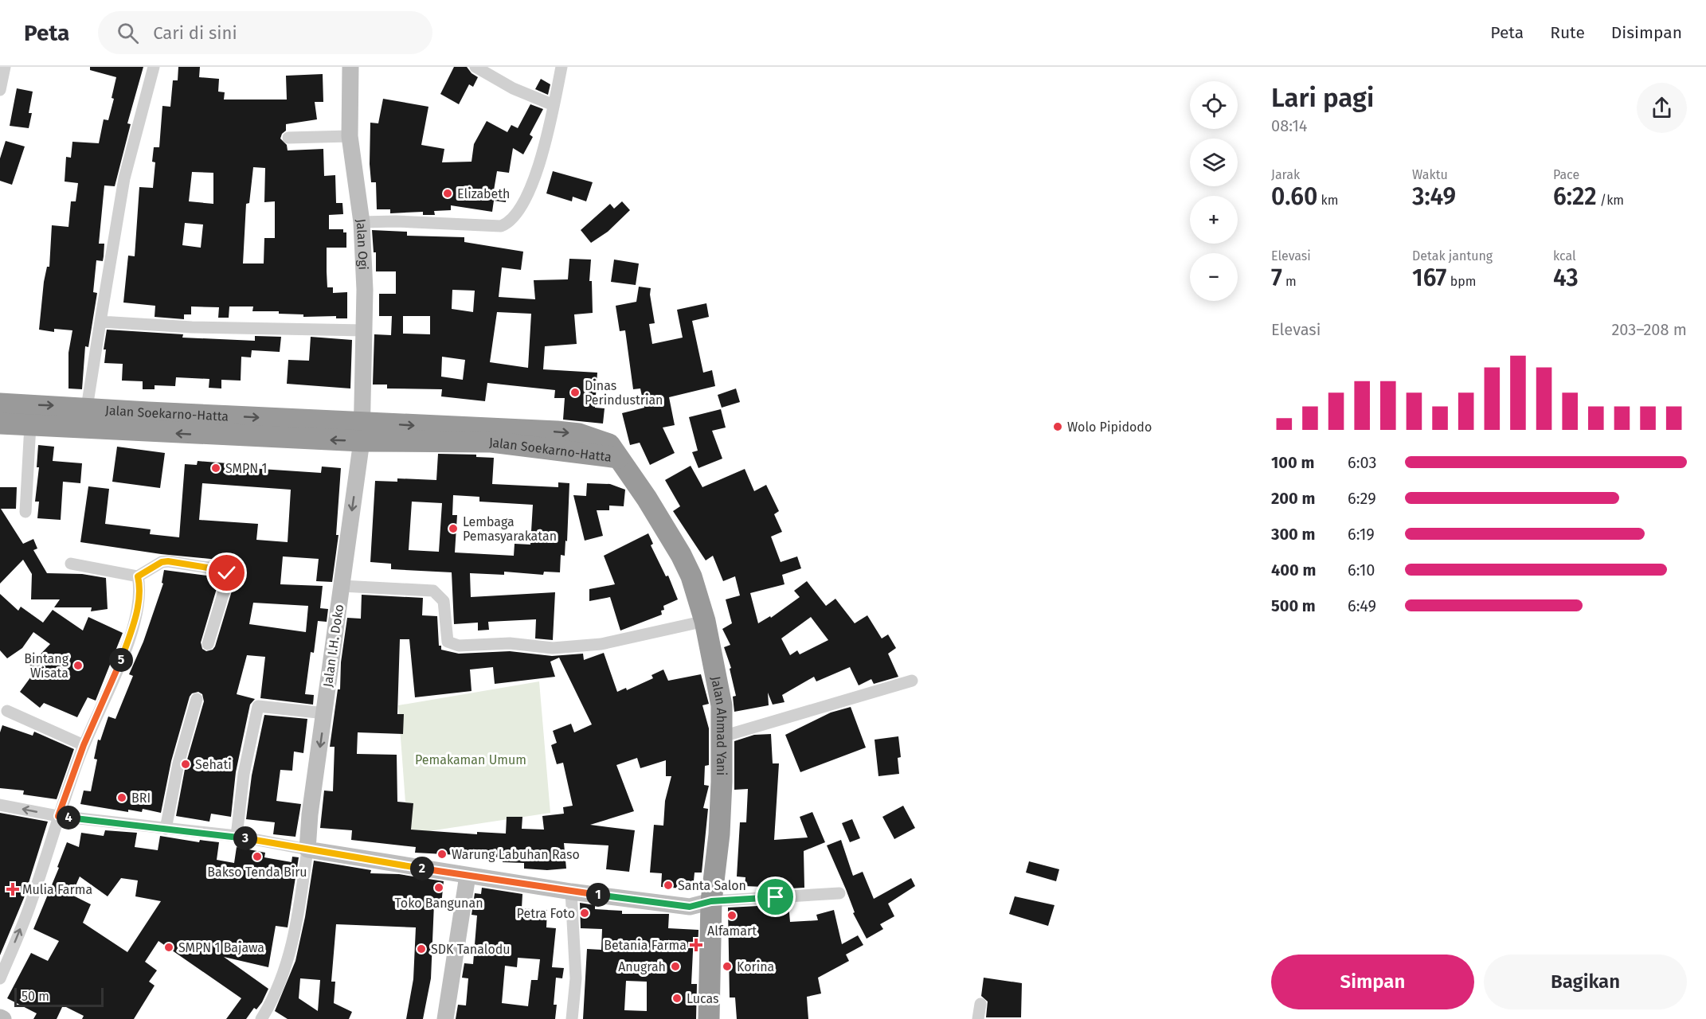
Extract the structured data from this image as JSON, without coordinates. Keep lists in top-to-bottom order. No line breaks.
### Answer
{"streets":{"highway":["Jalan Soekarno-Hatta","Jalan Ahmad Yani"],"street":["Jalan Ogi","Jalan I.H. Doko"]},"crossings":[["Jalan Ogi","Jalan Soekarno-Hatta"],["Jalan Ogi","Jalan I.H. Doko"],["Jalan Soekarno-Hatta","Jalan I.H. Doko"],["Jalan Soekarno-Hatta","Jalan Ahmad Yani"]],"parks":["Pemakaman Umum"],"places":{"other":["Elizabeth","Dinas Perindustrian","Wolo Pipidodo","SMPN 1","Lembaga Pemasyarakatan","Bintang Wisata","Sehati","BRI","Warung Labuhan Raso","Bakso Tenda Biru","Santa Salon","Toko Bangunan","Petra Foto","Alfamart","SMPN 1 Bajawa","SDK Tanalodu","Anugrah","Korina","Lucas"],"health":["Mulia Farma","Betania Farma"]},"scale_bar":"50 m","page":{"header":"Peta","search":"Cari di sini","nav":["Peta","Rute","Disimpan"],"heading":["Lari pagi","08:14"],"map_buttons":["+","−"],"stats":[["Jarak","0.60 km"],["Waktu","3:49"],["Pace","6:22 /km"],["Elevasi","7 m"],["Detak jantung","167 bpm"],["kcal","43"]],"chart":["Elevasi","203–208 m"],"list":[{"name":"100 m","note":"6:03"},{"name":"200 m","note":"6:29"},{"name":"300 m","note":"6:19"},{"name":"400 m","note":"6:10"},{"name":"500 m","note":"6:49"}],"pins":["5","4","3","2","1"],"buttons":["Simpan","Bagikan"],"scale":"50 m"}}
